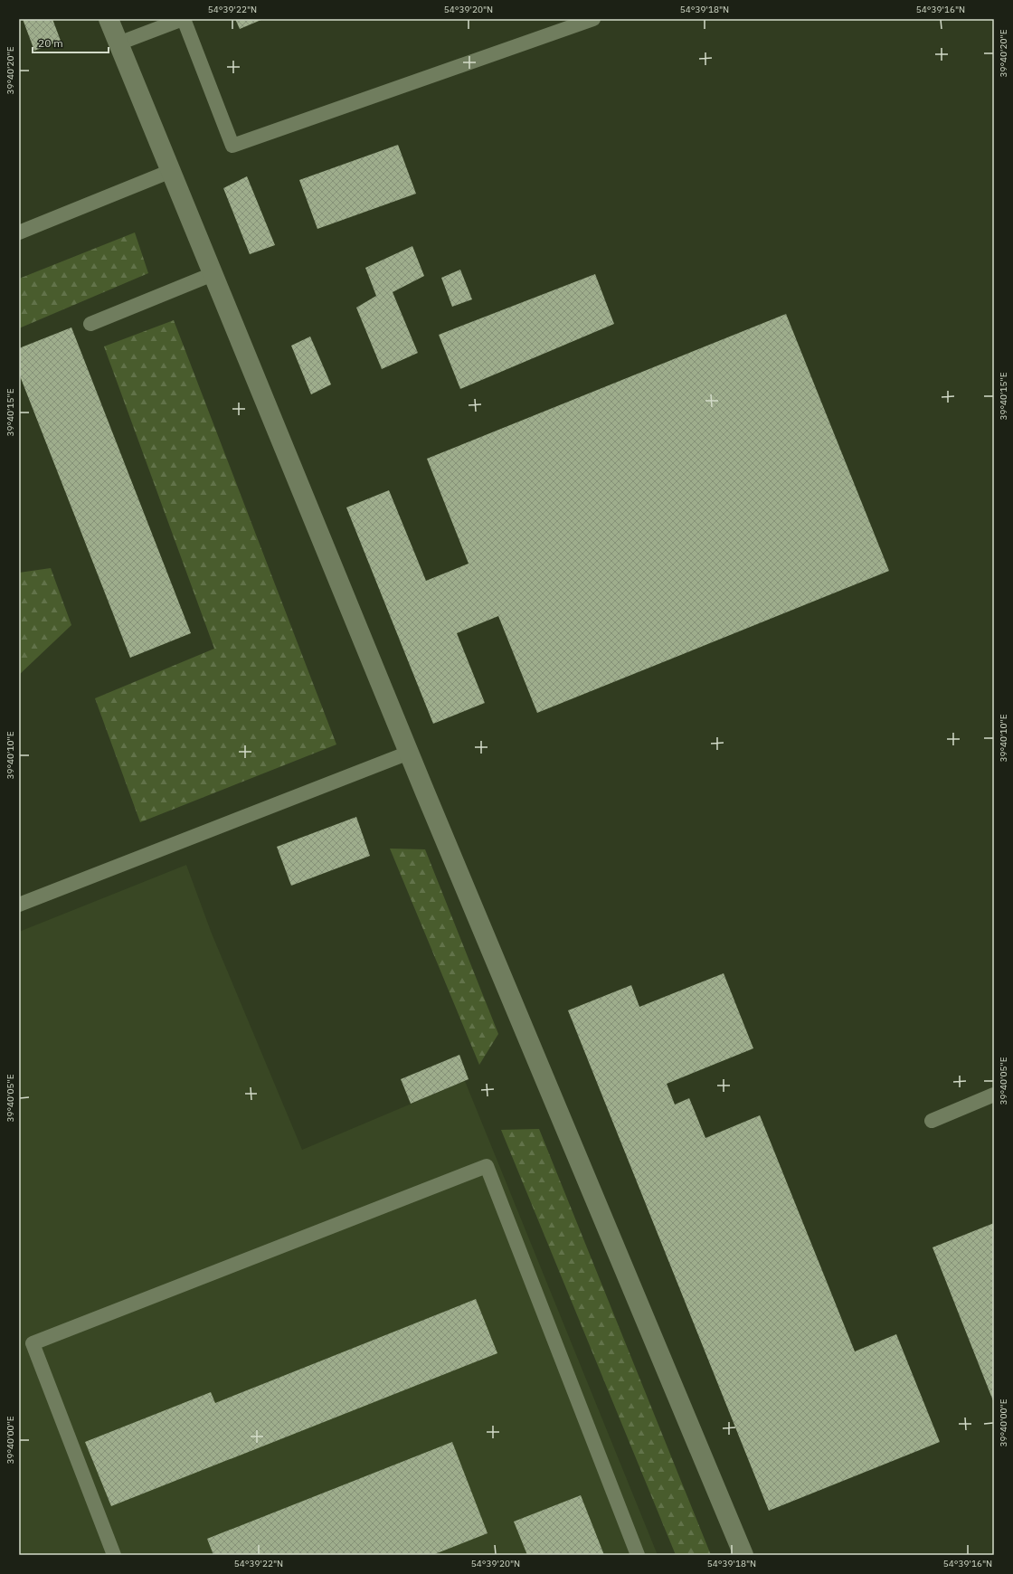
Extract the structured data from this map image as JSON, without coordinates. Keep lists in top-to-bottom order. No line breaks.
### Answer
{"scale_bar":"20 m","coordinates":["54°39'22\"N","54°39'20\"N","54°39'18\"N","54°39'16\"N","39°40'20\"E","39°40'15\"E","39°40'10\"E","39°40'05\"E","39°40'00\"E"]}
